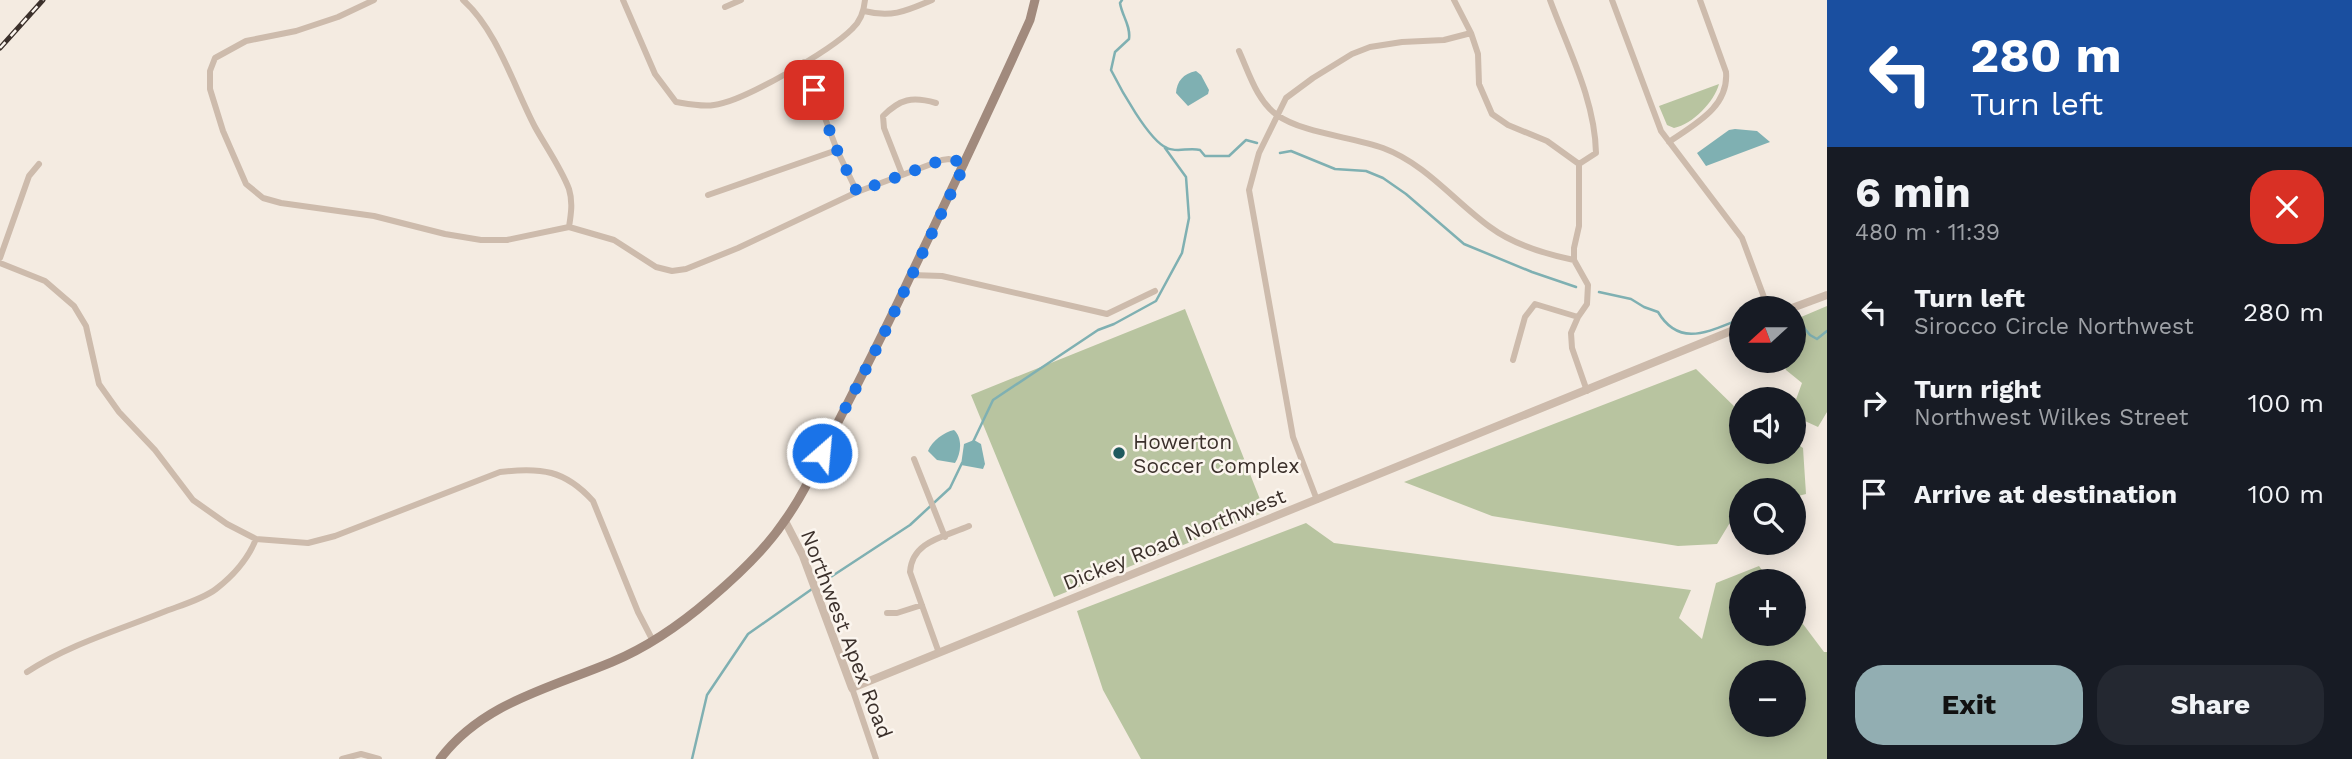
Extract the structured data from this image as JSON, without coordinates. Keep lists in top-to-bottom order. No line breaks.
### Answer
{"streets":{"street":["Dickey Road Northwest","Northwest Apex Road"]},"crossings":[["Dickey Road Northwest","Northwest Apex Road"]],"places":["Howerton Soccer Complex"],"north":"left","page":{"turn":["280 m","Turn left"],"heading":["6 min","480 m · 11:39"],"list":[{"name":"Turn left","note":"Sirocco Circle Northwest","value":"280 m"},{"name":"Turn right","note":"Northwest Wilkes Street","value":"100 m"},{"name":"Arrive at destination","value":"100 m"}],"map_buttons":["+","−"],"buttons":["Exit","Share"]}}
